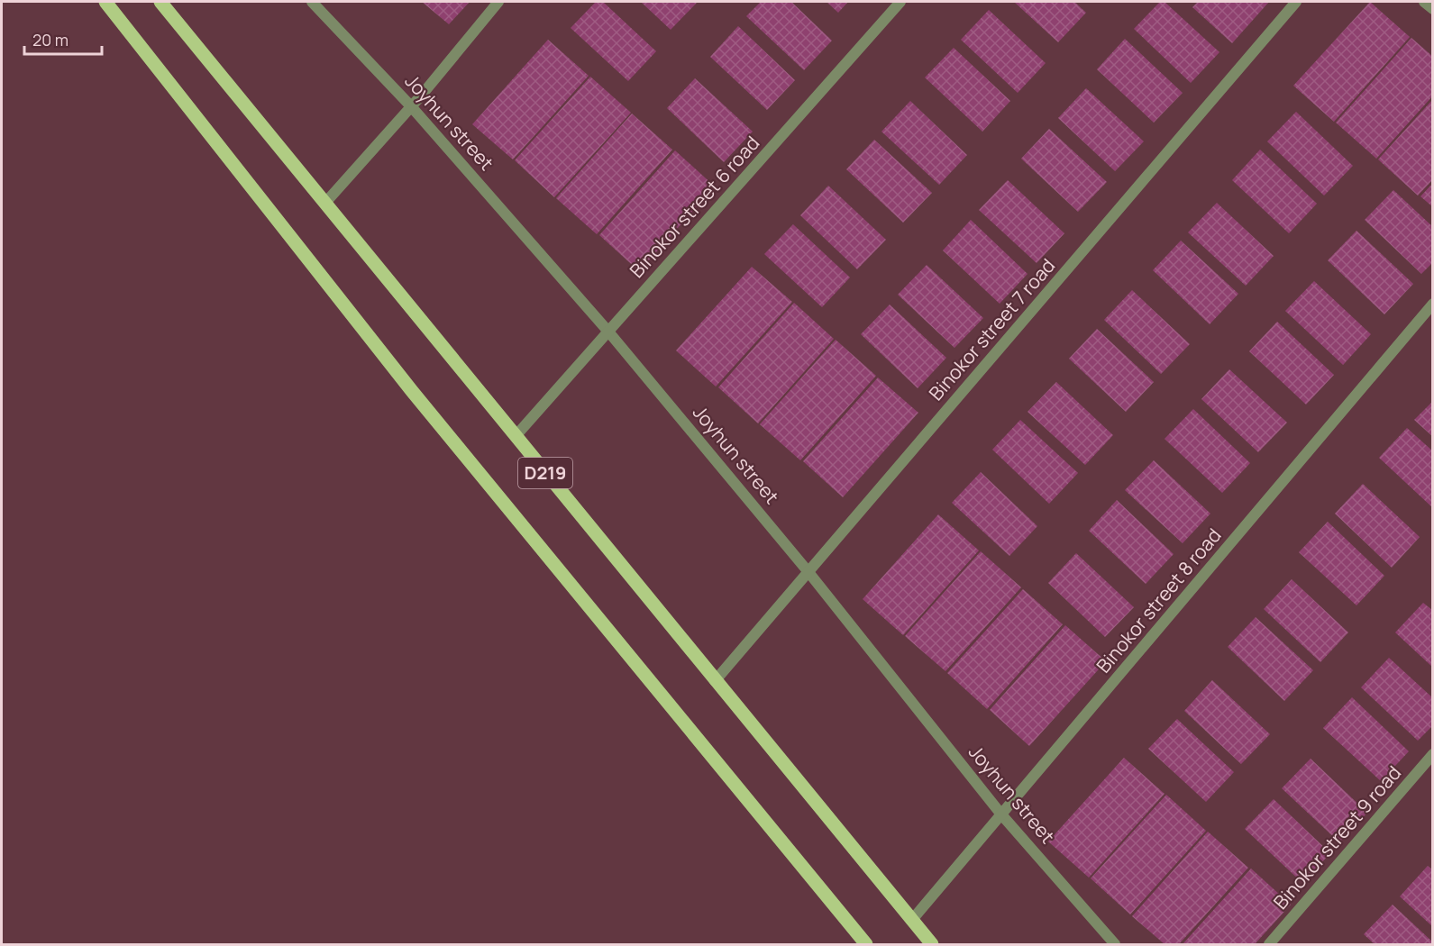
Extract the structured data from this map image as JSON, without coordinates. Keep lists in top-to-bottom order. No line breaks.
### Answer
{"streets":{"main road":["D219"],"street":["Joyhun street","Binokor street 6 road","Binokor street 7 road","Binokor street 8 road","Binokor street 9 road"]},"crossings":[["Joyhun street","Binokor street 6 road"],["Joyhun street","Binokor street 7 road"],["Joyhun street","Binokor street 8 road"],["Binokor street 6 road","D219"],["Binokor street 7 road","D219"],["D219","Binokor street 8 road"]],"scale_bar":"20 m"}
